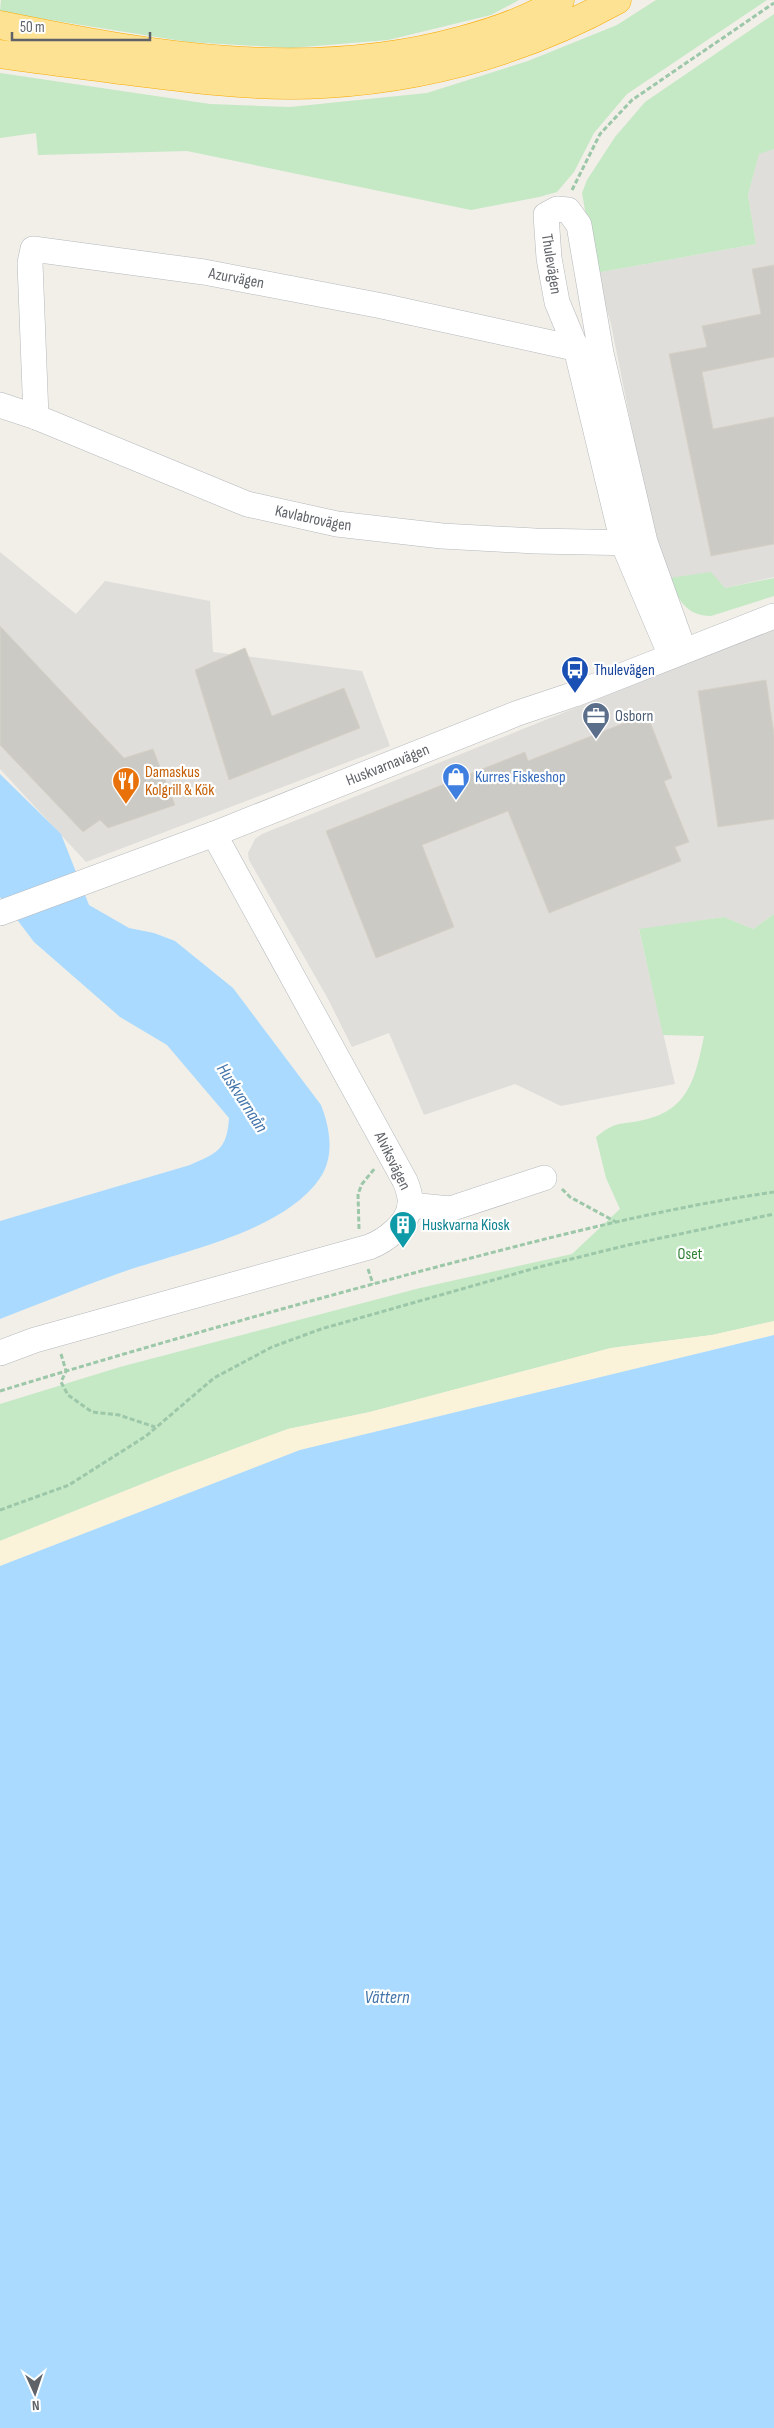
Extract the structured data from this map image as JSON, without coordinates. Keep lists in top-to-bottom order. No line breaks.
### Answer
{"streets":{"street":["Thulevägen","Azurvägen","Kavlabrovägen","Huskvarnavägen","Alviksvägen"]},"crossings":[["Thulevägen","Azurvägen"],["Thulevägen","Kavlabrovägen"],["Thulevägen","Huskvarnavägen"],["Azurvägen","Kavlabrovägen"],["Huskvarnavägen","Alviksvägen"]],"water":["Huskvarnaån","Vättern"],"parks":["Oset"],"places":{"bus stop":["Thulevägen"],"office":["Osborn"],"shop":["Kurres Fiskeshop"],"restaurant":["Damaskus Kolgrill & Kök"],"building":["Huskvarna Kiosk"]},"scale_bar":"50 m","north":"bottom"}
